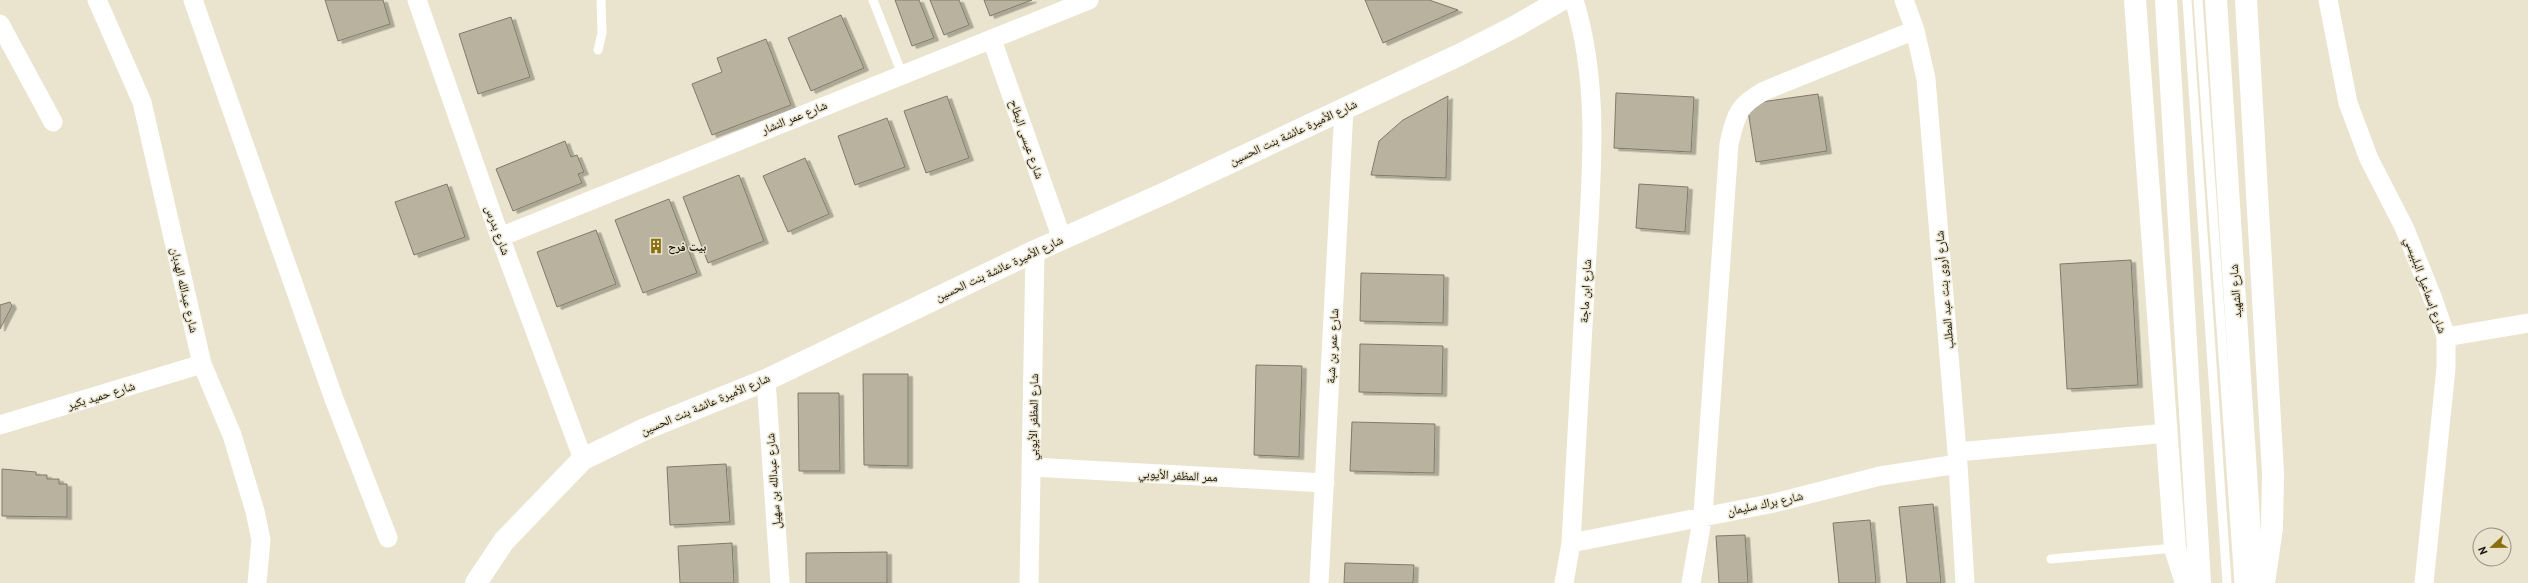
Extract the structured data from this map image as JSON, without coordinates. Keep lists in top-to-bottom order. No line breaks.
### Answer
{"streets":{"main road":["شارع الأميرة عائشة بنت الحسين","شارع الشهيد"],"street":["شارع عمر النشار","شارع عيسى البطاح","شارع بدرس","شارع إسماعيل البلبيسي","شارع عبدالله الهدبان","شارع أروى بنت عبد المطلب","شارع ابن ماجة","شارع عمر بن شبة","شارع حميد بكير","شارع المظفر الأيوبي","ممر المظفر الأيوبي","شارع عبدالله بن سهيل","شارع براك سليمان"]},"crossings":[["شارع عمر النشار","شارع عيسى البطاح"],["شارع عمر النشار","شارع بدرس"],["شارع الأميرة عائشة بنت الحسين","شارع عيسى البطاح"],["شارع الأميرة عائشة بنت الحسين","شارع بدرس"],["شارع الأميرة عائشة بنت الحسين","شارع عمر بن شبة"],["شارع الأميرة عائشة بنت الحسين","شارع المظفر الأيوبي"],["شارع الأميرة عائشة بنت الحسين","شارع عبدالله بن سهيل"],["شارع عبدالله الهدبان","شارع حميد بكير"],["شارع أروى بنت عبد المطلب","شارع براك سليمان"],["شارع ابن ماجة","شارع براك سليمان"],["شارع عمر بن شبة","ممر المظفر الأيوبي"],["شارع المظفر الأيوبي","ممر المظفر الأيوبي"]],"places":{"building":["بيت فرح"]},"north":"left"}
